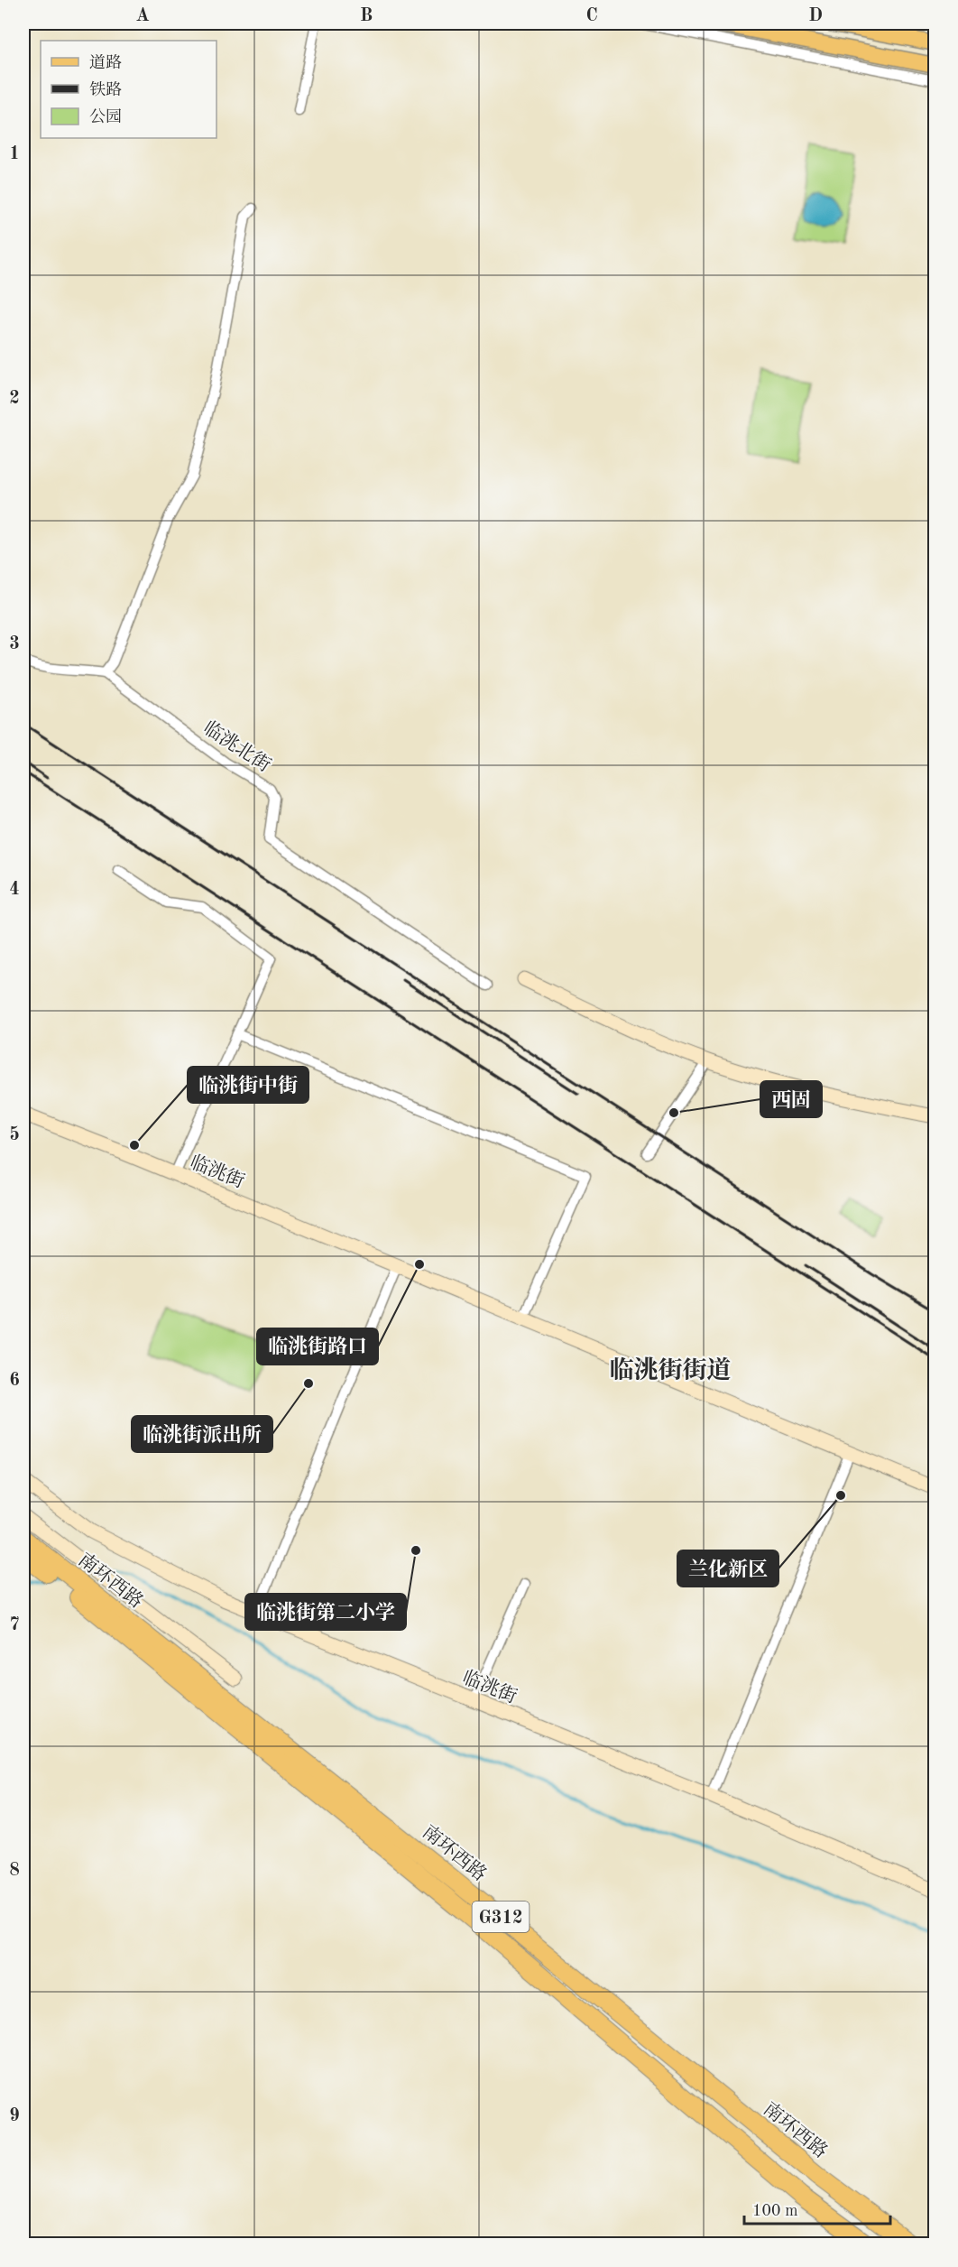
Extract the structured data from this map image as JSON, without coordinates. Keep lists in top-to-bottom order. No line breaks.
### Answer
{"streets":{"highway":["南环西路","G312"],"street":["临洮北街","临洮街"]},"districts":["临洮街街道"],"places":["西固","临洮街中街","临洮街路口","临洮街派出所","兰化新区","临洮街第二小学"],"legend":["道路","铁路","公园"],"scale_bar":"100 m","grid":{"columns":["A","B","C","D"],"rows":["1","2","3","4","5","6","7","8","9"]}}
